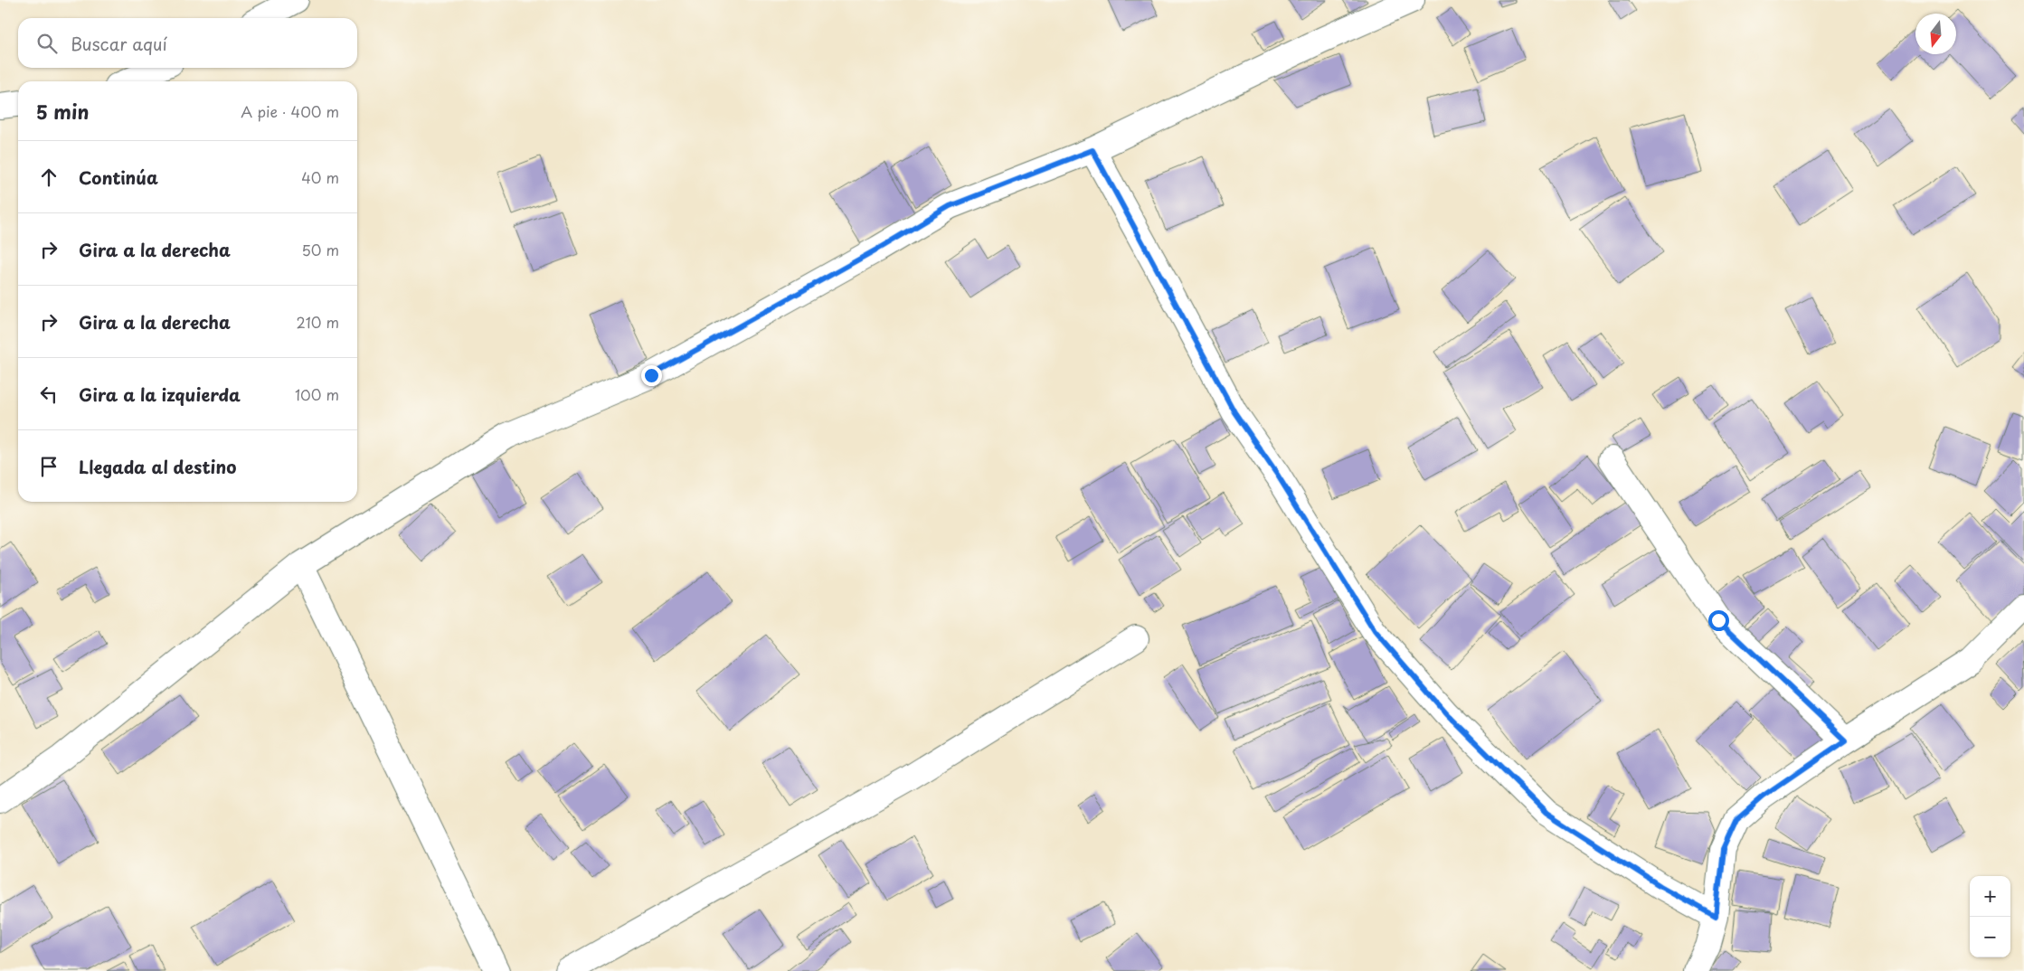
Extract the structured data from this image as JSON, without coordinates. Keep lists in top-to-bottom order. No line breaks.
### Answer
{"north":"bottom","page":{"search":"Buscar aquí","heading":["5 min","A pie · 400 m"],"list":[["Continúa","40 m"],["Gira a la derecha","50 m"],["Gira a la derecha","210 m"],["Gira a la izquierda","100 m"],"Llegada al destino"],"map_buttons":["+","−"]}}
